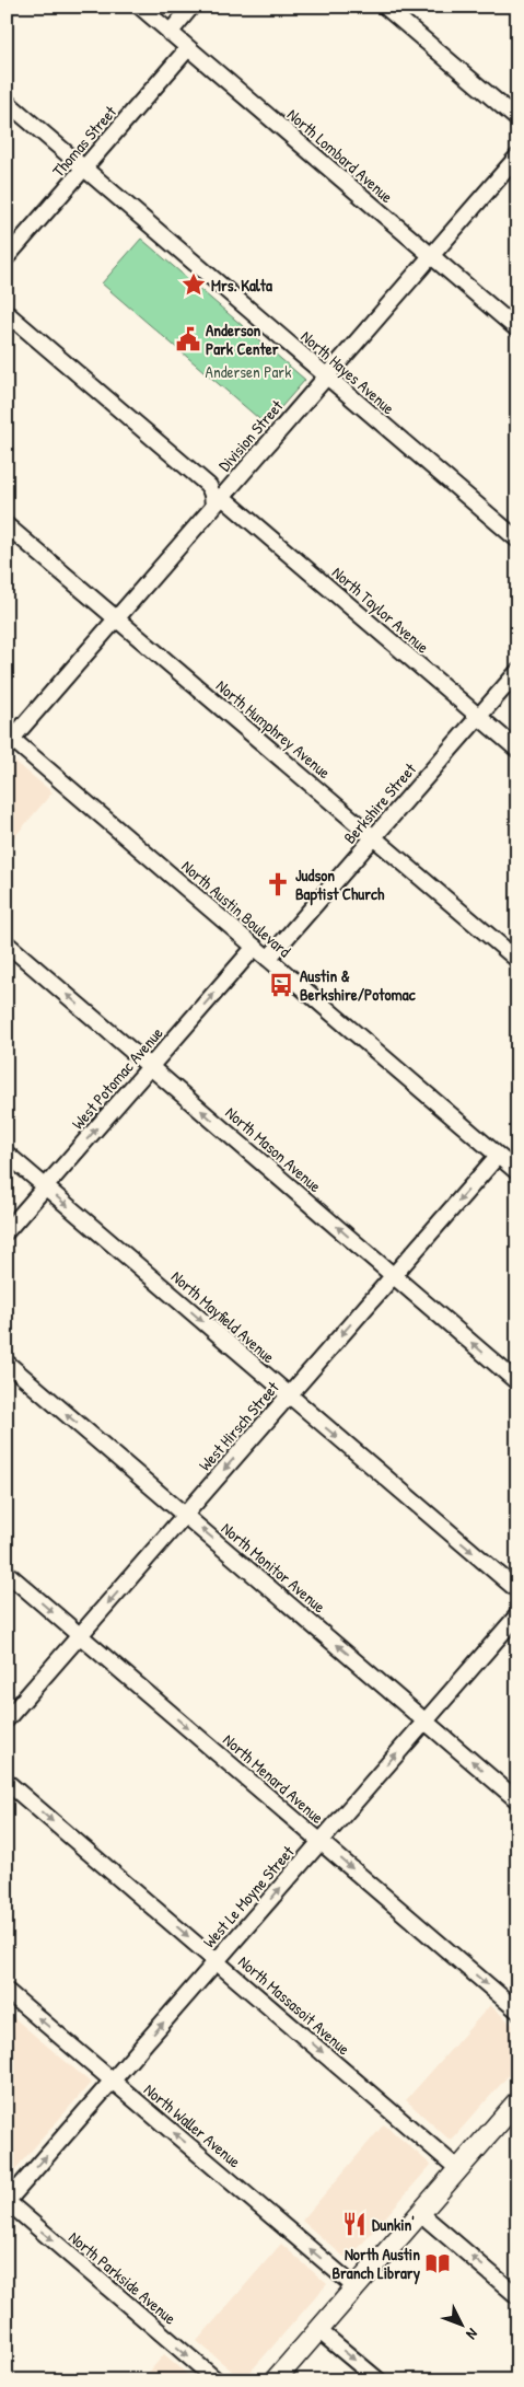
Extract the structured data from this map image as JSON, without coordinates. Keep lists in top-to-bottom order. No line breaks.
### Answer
{"streets":{"street":["Thomas Street","North Lombard Avenue","North Hayes Avenue","Division Street","North Taylor Avenue","North Humphrey Avenue","Berkshire Street","North Austin Boulevard","West Potomac Avenue","North Mason Avenue","North Mayfield Avenue","West Hirsch Street","North Monitor Avenue","North Menard Avenue","West Le Moyne Street","North Massasoit Avenue","North Waller Avenue","North Parkside Avenue"]},"crossings":[["Thomas Street","North Lombard Avenue"],["Thomas Street","North Hayes Avenue"],["North Lombard Avenue","Division Street"],["North Hayes Avenue","Division Street"],["Division Street","North Taylor Avenue"],["Division Street","North Humphrey Avenue"],["Division Street","North Austin Boulevard"],["North Taylor Avenue","Berkshire Street"],["North Humphrey Avenue","Berkshire Street"],["Berkshire Street","North Austin Boulevard"],["North Austin Boulevard","West Potomac Avenue"],["North Austin Boulevard","West Hirsch Street"],["West Potomac Avenue","North Mason Avenue"],["West Potomac Avenue","North Mayfield Avenue"],["North Mason Avenue","West Hirsch Street"],["North Mayfield Avenue","West Hirsch Street"],["West Hirsch Street","North Monitor Avenue"],["West Hirsch Street","North Menard Avenue"],["North Monitor Avenue","West Le Moyne Street"],["North Menard Avenue","West Le Moyne Street"],["West Le Moyne Street","North Massasoit Avenue"],["West Le Moyne Street","North Waller Avenue"],["West Le Moyne Street","North Parkside Avenue"]],"one_way":["West Potomac Avenue","North Mason Avenue","North Mayfield Avenue","West Hirsch Street","North Monitor Avenue","North Menard Avenue","West Le Moyne Street","North Massasoit Avenue","North Waller Avenue","North Parkside Avenue"],"parks":["Andersen Park"],"places":{"place":["Mrs. Kalta"],"public building":["Anderson Park Center"],"church":["Judson Baptist Church"],"bus stop":["Austin & Berkshire/Potomac"],"restaurant":["Dunkin'"],"library":["North Austin Branch Library"]},"north":"bottom right"}
